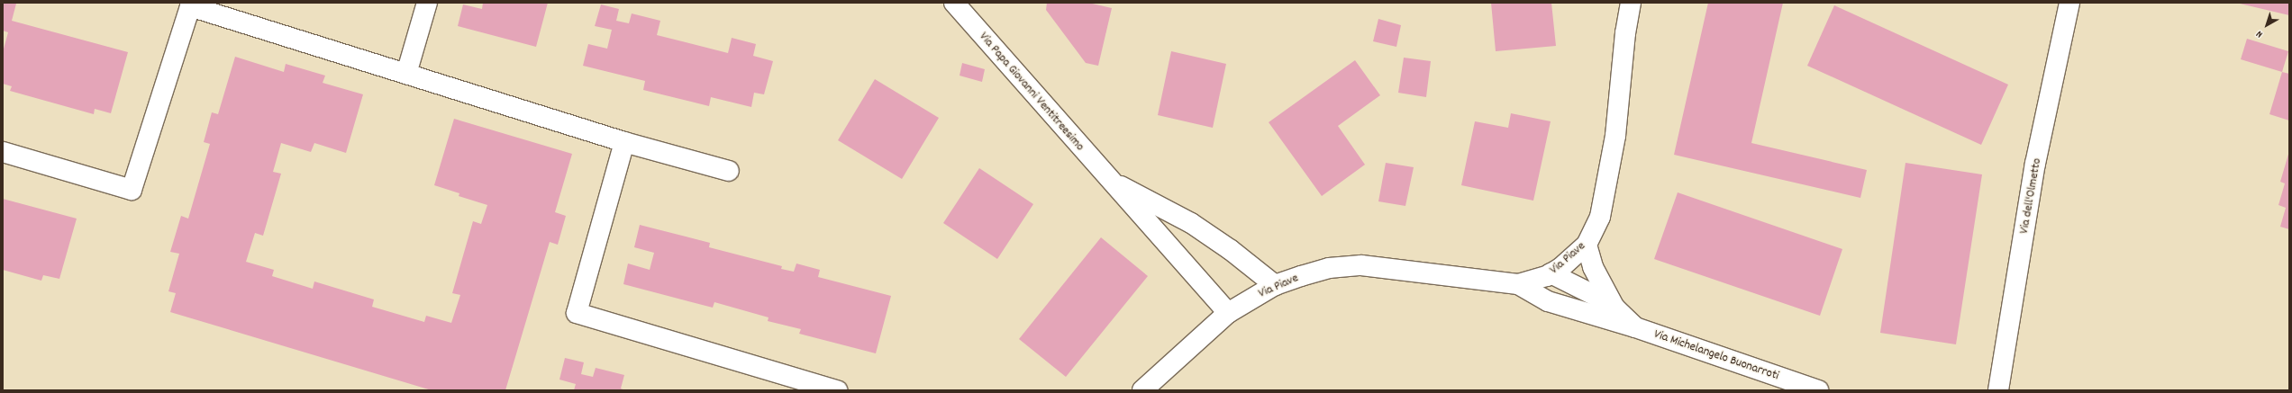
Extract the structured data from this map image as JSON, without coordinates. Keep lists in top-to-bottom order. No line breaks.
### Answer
{"streets":{"street":["Via Papa Giovanni Ventitreesimo","Via dell'Olmetto","Via Piave","Via Michelangelo Buonarroti"]},"crossings":[["Via Papa Giovanni Ventitreesimo","Via Piave"],["Via Piave","Via Michelangelo Buonarroti"]],"north":"bottom left"}
